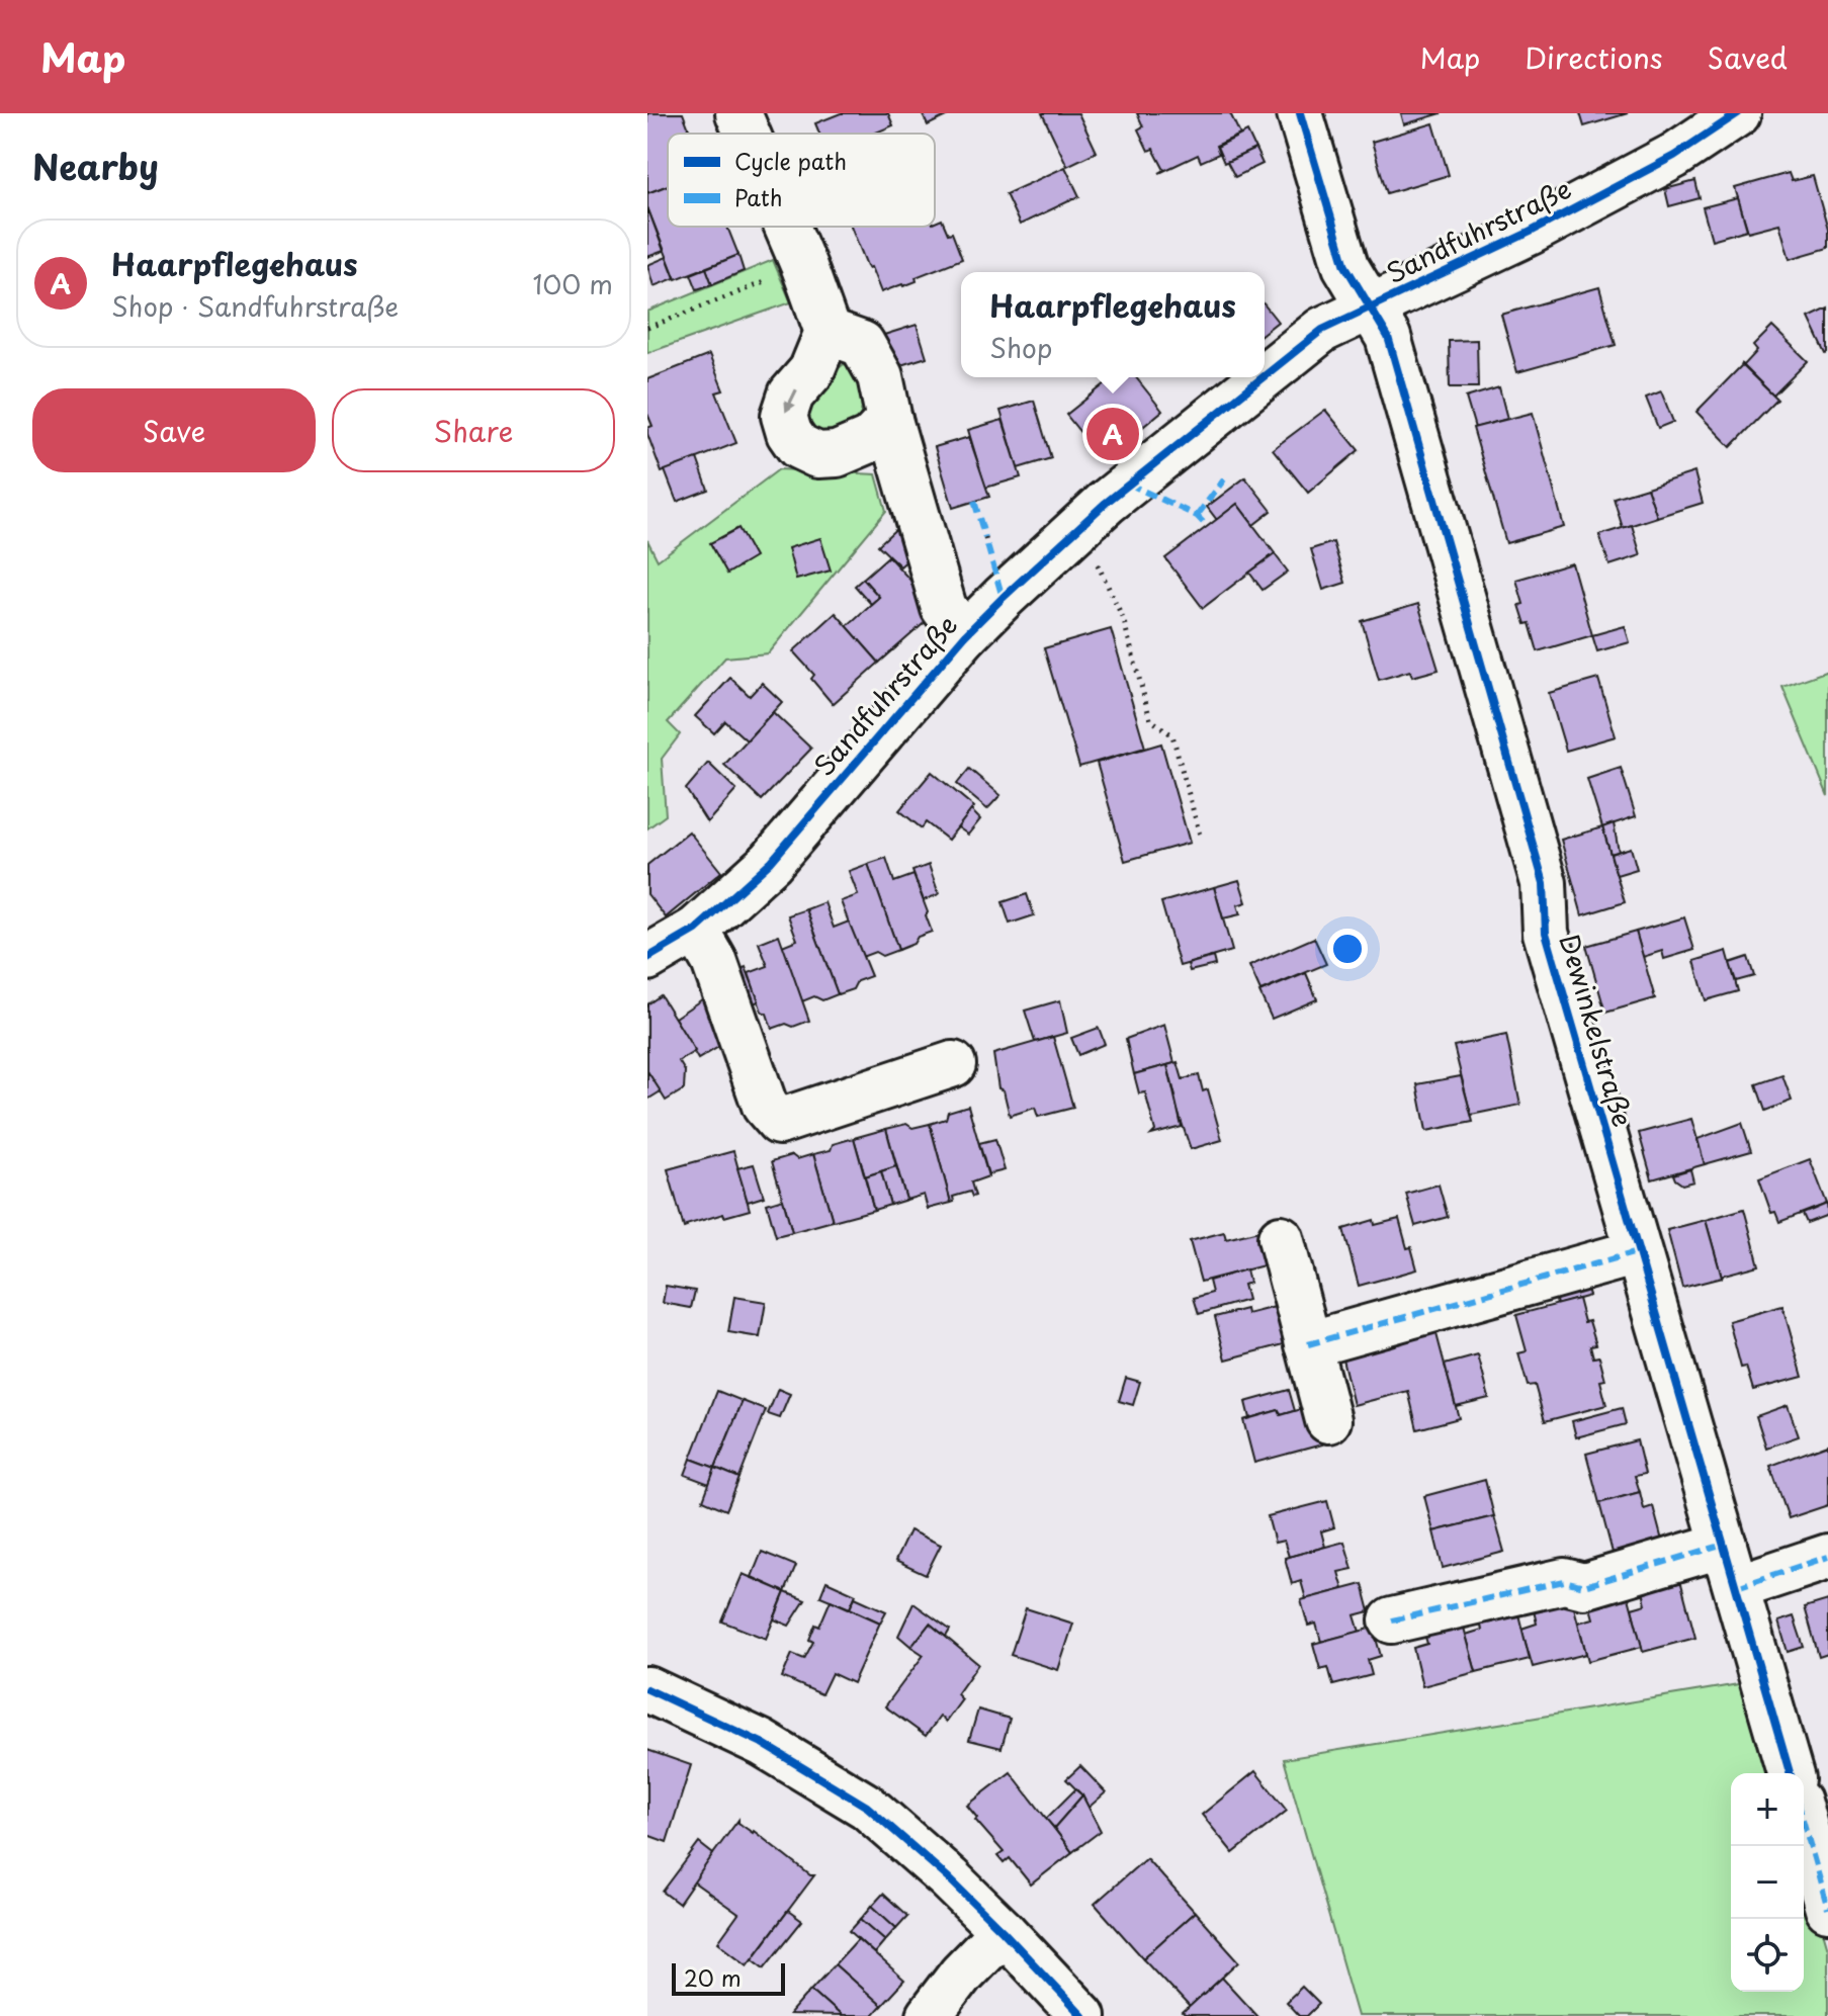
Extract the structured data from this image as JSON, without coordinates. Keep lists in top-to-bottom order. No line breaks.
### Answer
{"streets":{"street":["Sandfuhrstraße","Dewinkelstraße"]},"crossings":[["Sandfuhrstraße","Dewinkelstraße"]],"legend":["Cycle path","Path"],"scale_bar":"20 m","page":{"header":"Map","nav":["Map","Directions","Saved"],"heading":"Nearby","list":[{"mark":"A","name":"Haarpflegehaus","note":"Shop · Sandfuhrstraße","value":"100 m"}],"popup":["Haarpflegehaus","Shop"],"buttons":["Save","Share"],"pins":"A","map_buttons":["+","−"],"scale":"20 m"}}
